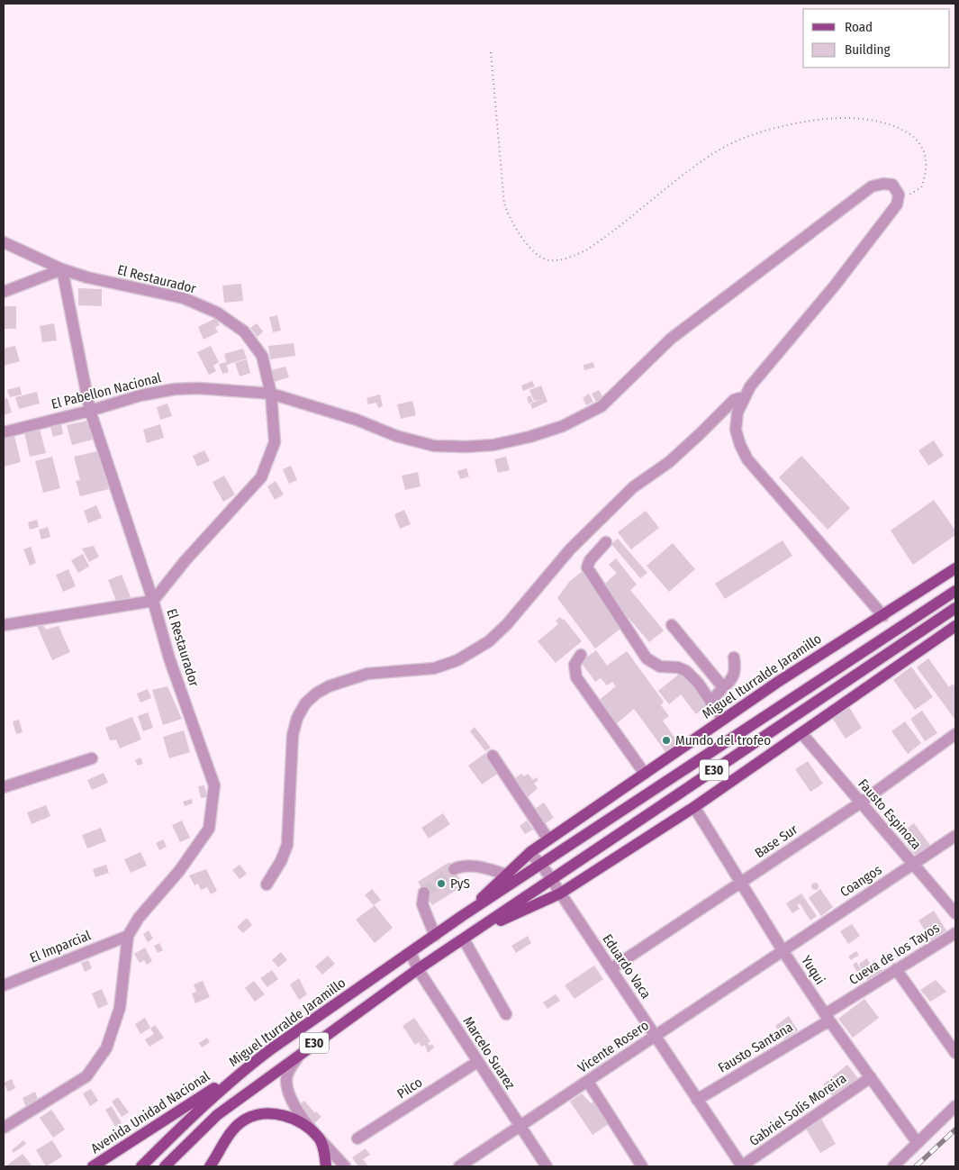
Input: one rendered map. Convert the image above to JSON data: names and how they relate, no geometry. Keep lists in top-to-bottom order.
{
  "streets": {
    "main road": ["Miguel Iturralde Jaramillo", "E30", "Avenida Unidad Nacional"],
    "street": [
      "El Restaurador",
      "El Pabellon Nacional",
      "Fausto Espinoza",
      "Base Sur",
      "Coangos",
      "El Imparcial",
      "Cueva de los Tayos",
      "Eduardo Vaca",
      "Yuqui",
      "Vicente Rosero",
      "Fausto Santana",
      "Marcelo Suarez",
      "Pilco",
      "Gabriel Solís Moreira"
    ]
  },
  "crossings": [
    ["El Restaurador", "El Pabellon Nacional"],
    ["El Restaurador", "El Imparcial"],
    ["Miguel Iturralde Jaramillo", "Eduardo Vaca"],
    ["Miguel Iturralde Jaramillo", "Marcelo Suarez"],
    ["Miguel Iturralde Jaramillo", "Avenida Unidad Nacional"],
    ["E30", "Eduardo Vaca"],
    ["E30", "Marcelo Suarez"],
    ["Fausto Espinoza", "Base Sur"],
    ["Fausto Espinoza", "Coangos"],
    ["Base Sur", "Eduardo Vaca"],
    ["Base Sur", "Yuqui"],
    ["Coangos", "Yuqui"],
    ["Coangos", "Vicente Rosero"],
    ["Cueva de los Tayos", "Yuqui"],
    ["Cueva de los Tayos", "Fausto Santana"],
    ["Eduardo Vaca", "Vicente Rosero"],
    ["Eduardo Vaca", "Fausto Santana"],
    ["Eduardo Vaca", "Gabriel Solís Moreira"],
    ["Yuqui", "Vicente Rosero"],
    ["Yuqui", "Fausto Santana"],
    ["Yuqui", "Gabriel Solís Moreira"],
    ["Vicente Rosero", "Marcelo Suarez"],
    ["Marcelo Suarez", "Pilco"]
  ],
  "places": ["Mundo del trofeo", "PyS"],
  "legend": ["Road", "Building"]
}
